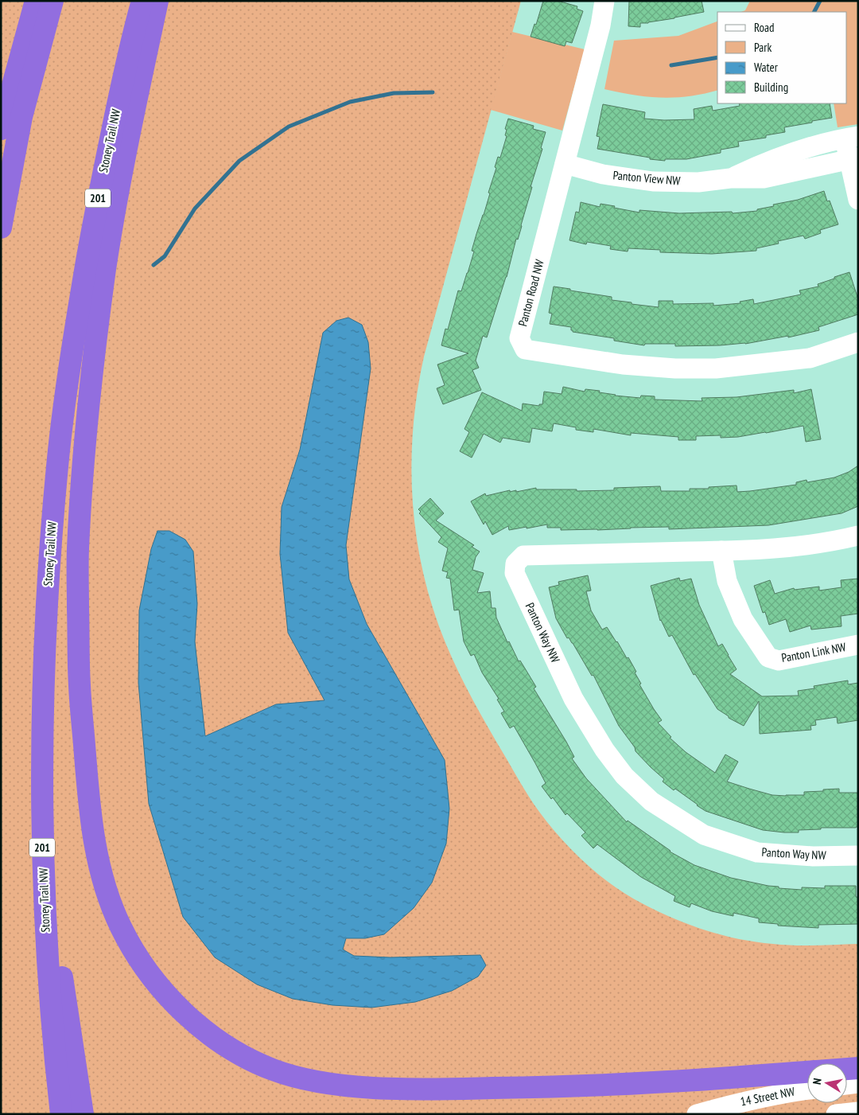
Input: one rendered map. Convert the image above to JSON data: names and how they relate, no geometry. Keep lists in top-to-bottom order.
{
  "streets": {
    "highway": ["Stoney Trail NW", "201"],
    "street": [
      "Panton View NW",
      "Panton Road NW",
      "Panton Way NW",
      "Panton Link NW",
      "14 Street NW"
    ]
  },
  "crossings": [
    ["Panton View NW", "Panton Road NW"],
    ["Panton Way NW", "Panton Link NW"]
  ],
  "legend": [
    "Road",
    "Park",
    "Water",
    "Building"
  ],
  "north": "left"
}
